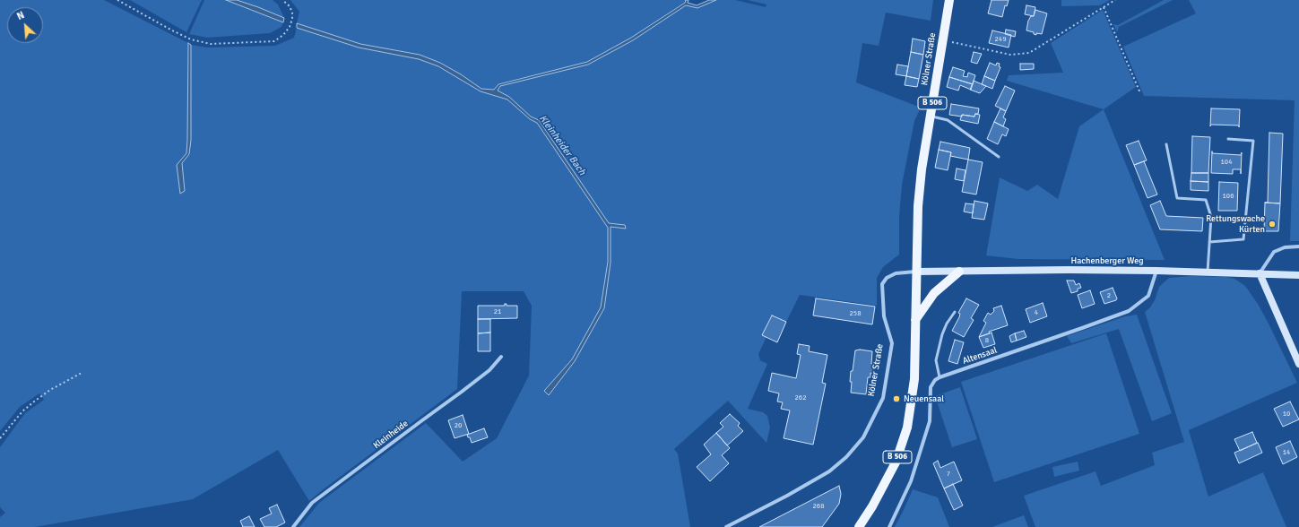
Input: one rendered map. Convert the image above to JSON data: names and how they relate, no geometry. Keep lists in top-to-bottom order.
{
  "streets": {
    "main road": ["Kölner Straße", "B 506"],
    "street": ["Hachenberger Weg", "Altensaal", "Kleinheide"]
  },
  "crossings": [
    ["Kölner Straße", "Hachenberger Weg"],
    ["Hachenberger Weg", "Altensaal"]
  ],
  "water": ["Kleinheider Bach"],
  "places": ["Rettungswache Kürten", "Neuensaal"],
  "house_numbers": [
    "249",
    "104",
    "106",
    "2",
    "21",
    "4",
    "258",
    "8",
    "262",
    "10",
    "20",
    "14",
    "7",
    "268"
  ],
  "north": "top left"
}
